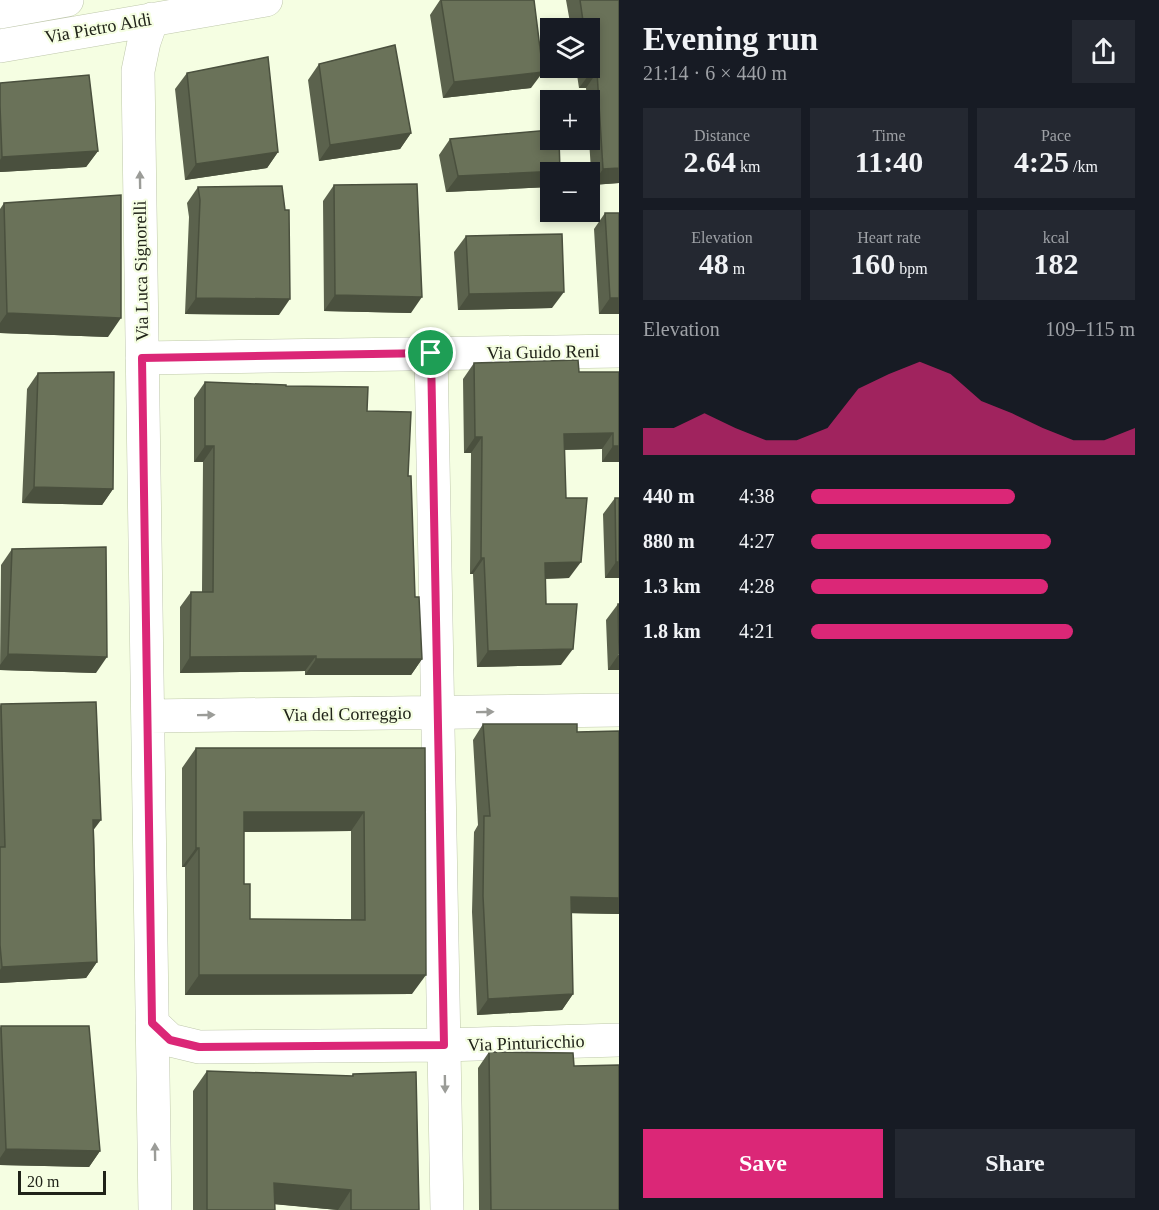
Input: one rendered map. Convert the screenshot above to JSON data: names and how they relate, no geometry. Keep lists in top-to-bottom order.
{
  "streets": {
    "street": [
      "Via Pietro Aldi",
      "Via Luca Signorelli",
      "Via Guido Reni",
      "Via del Correggio",
      "Via Pinturicchio"
    ]
  },
  "crossings": [
    ["Via Pietro Aldi", "Via Luca Signorelli"],
    ["Via Luca Signorelli", "Via Guido Reni"],
    ["Via Luca Signorelli", "Via del Correggio"],
    ["Via Luca Signorelli", "Via Pinturicchio"]
  ],
  "one_way": ["Via del Correggio"],
  "scale_bar": "20 m",
  "page": {
    "heading": ["Evening run", "21:14 · 6 × 440 m"],
    "map_buttons": ["+", "−"],
    "stats": [
      ["Distance", "2.64 km"],
      ["Time", "11:40"],
      ["Pace", "4:25 /km"],
      ["Elevation", "48 m"],
      ["Heart rate", "160 bpm"],
      ["kcal", "182"]
    ],
    "chart": ["Elevation", "109–115 m"],
    "list": [
      {
        "name": "440 m",
        "note": "4:38"
      },
      {
        "name": "880 m",
        "note": "4:27"
      },
      {
        "name": "1.3 km",
        "note": "4:28"
      },
      {
        "name": "1.8 km",
        "note": "4:21"
      }
    ],
    "buttons": ["Save", "Share"],
    "scale": "20 m"
  }
}
